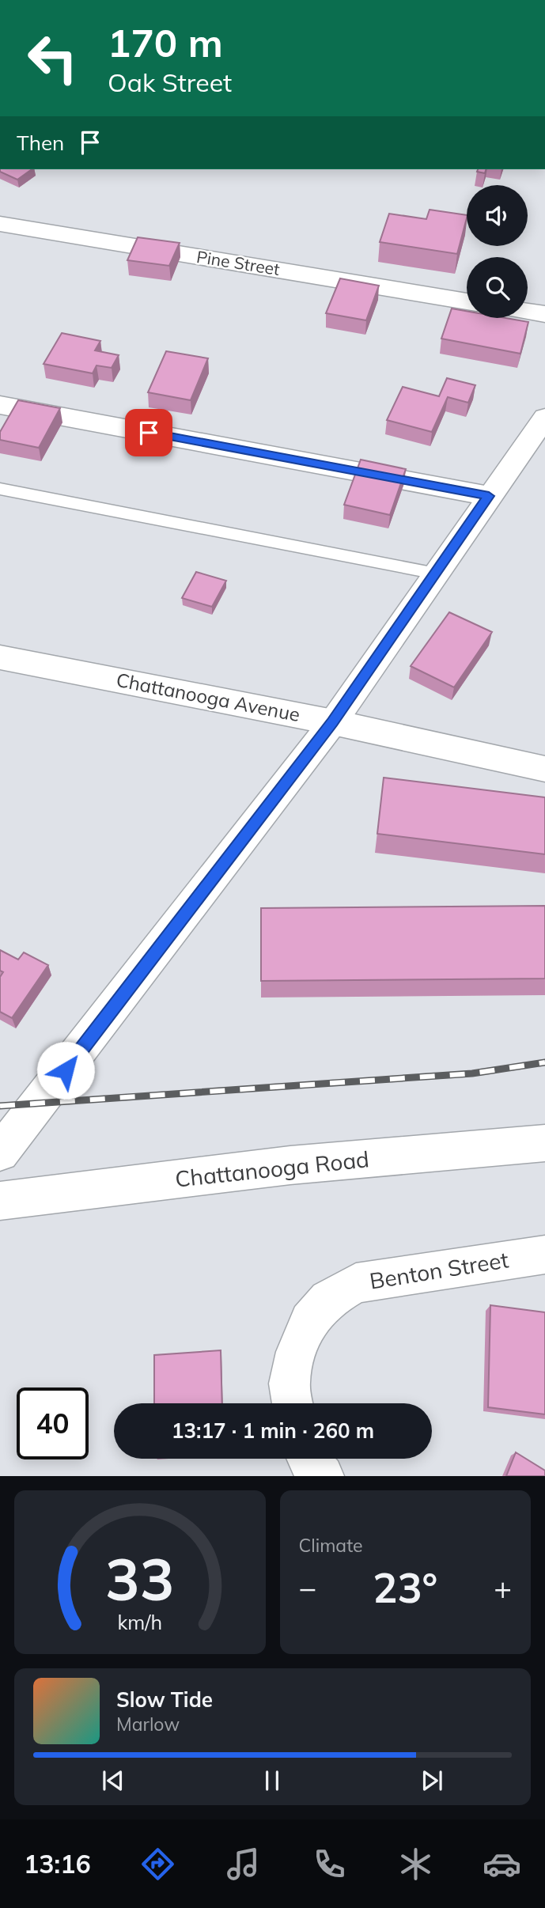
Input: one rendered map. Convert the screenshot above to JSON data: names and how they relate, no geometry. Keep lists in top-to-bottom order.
{
  "streets": {
    "street": [
      "Pine Street",
      "Chattanooga Avenue",
      "Chattanooga Road",
      "Benton Street"
    ]
  },
  "page": {
    "turn": ["170 m", "Oak Street"],
    "then": "Then",
    "limit": "40",
    "trip": "13:17 · 1 min · 260 m",
    "tile": "Climate",
    "heat": ["−", "23°", "+"],
    "song": ["Slow Tide", "Marlow"],
    "tabs": "13:16",
    "gauge": ["33", "km/h"]
  }
}
